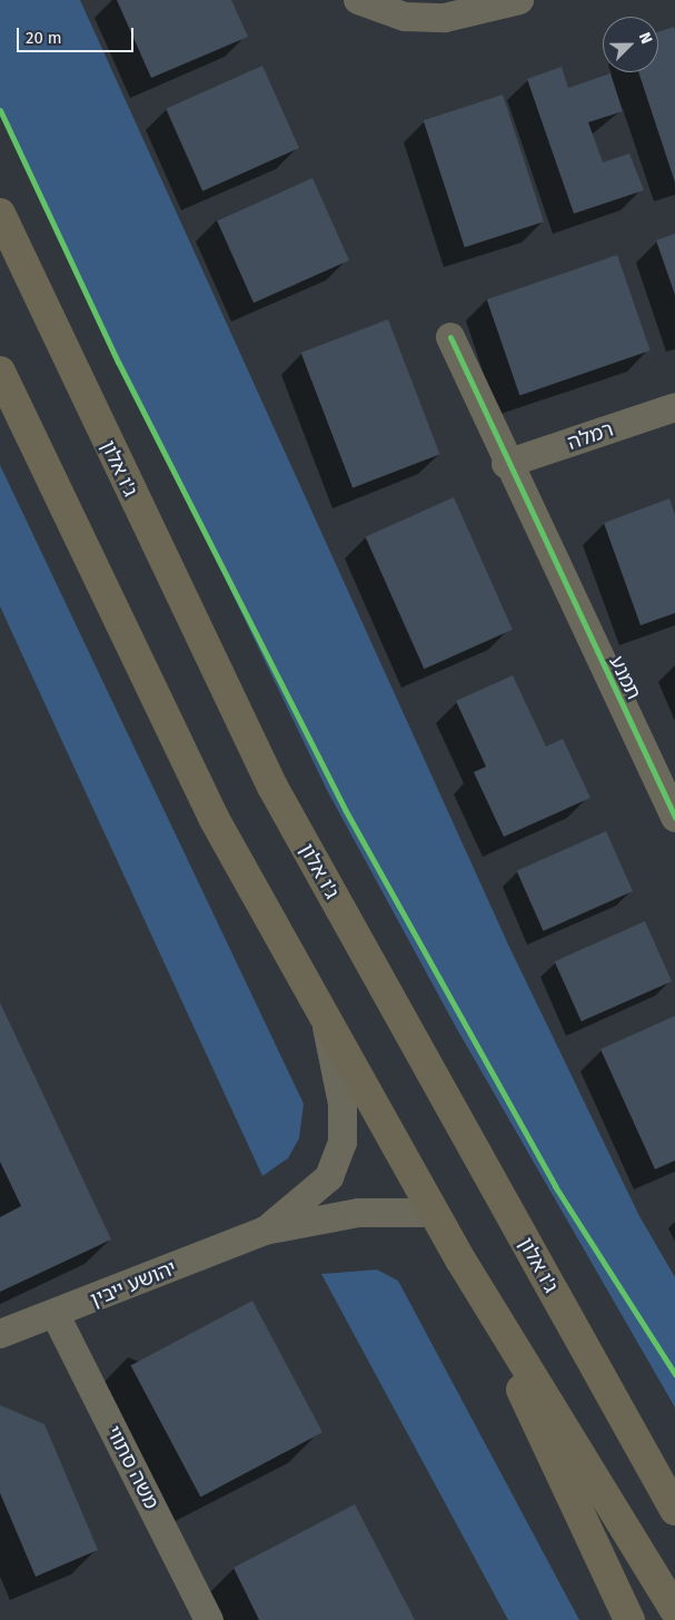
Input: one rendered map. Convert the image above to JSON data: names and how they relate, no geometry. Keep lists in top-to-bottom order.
{
  "streets": {
    "main road": ["ג'ו אלון"],
    "street": [
      "רמלה",
      "תמנע",
      "יהושע ייבין",
      "משה סתווי"
    ]
  },
  "crossings": [
    ["רמלה", "תמנע"],
    ["יהושע ייבין", "משה סתווי"]
  ],
  "scale_bar": "20 m",
  "north": "top right"
}
